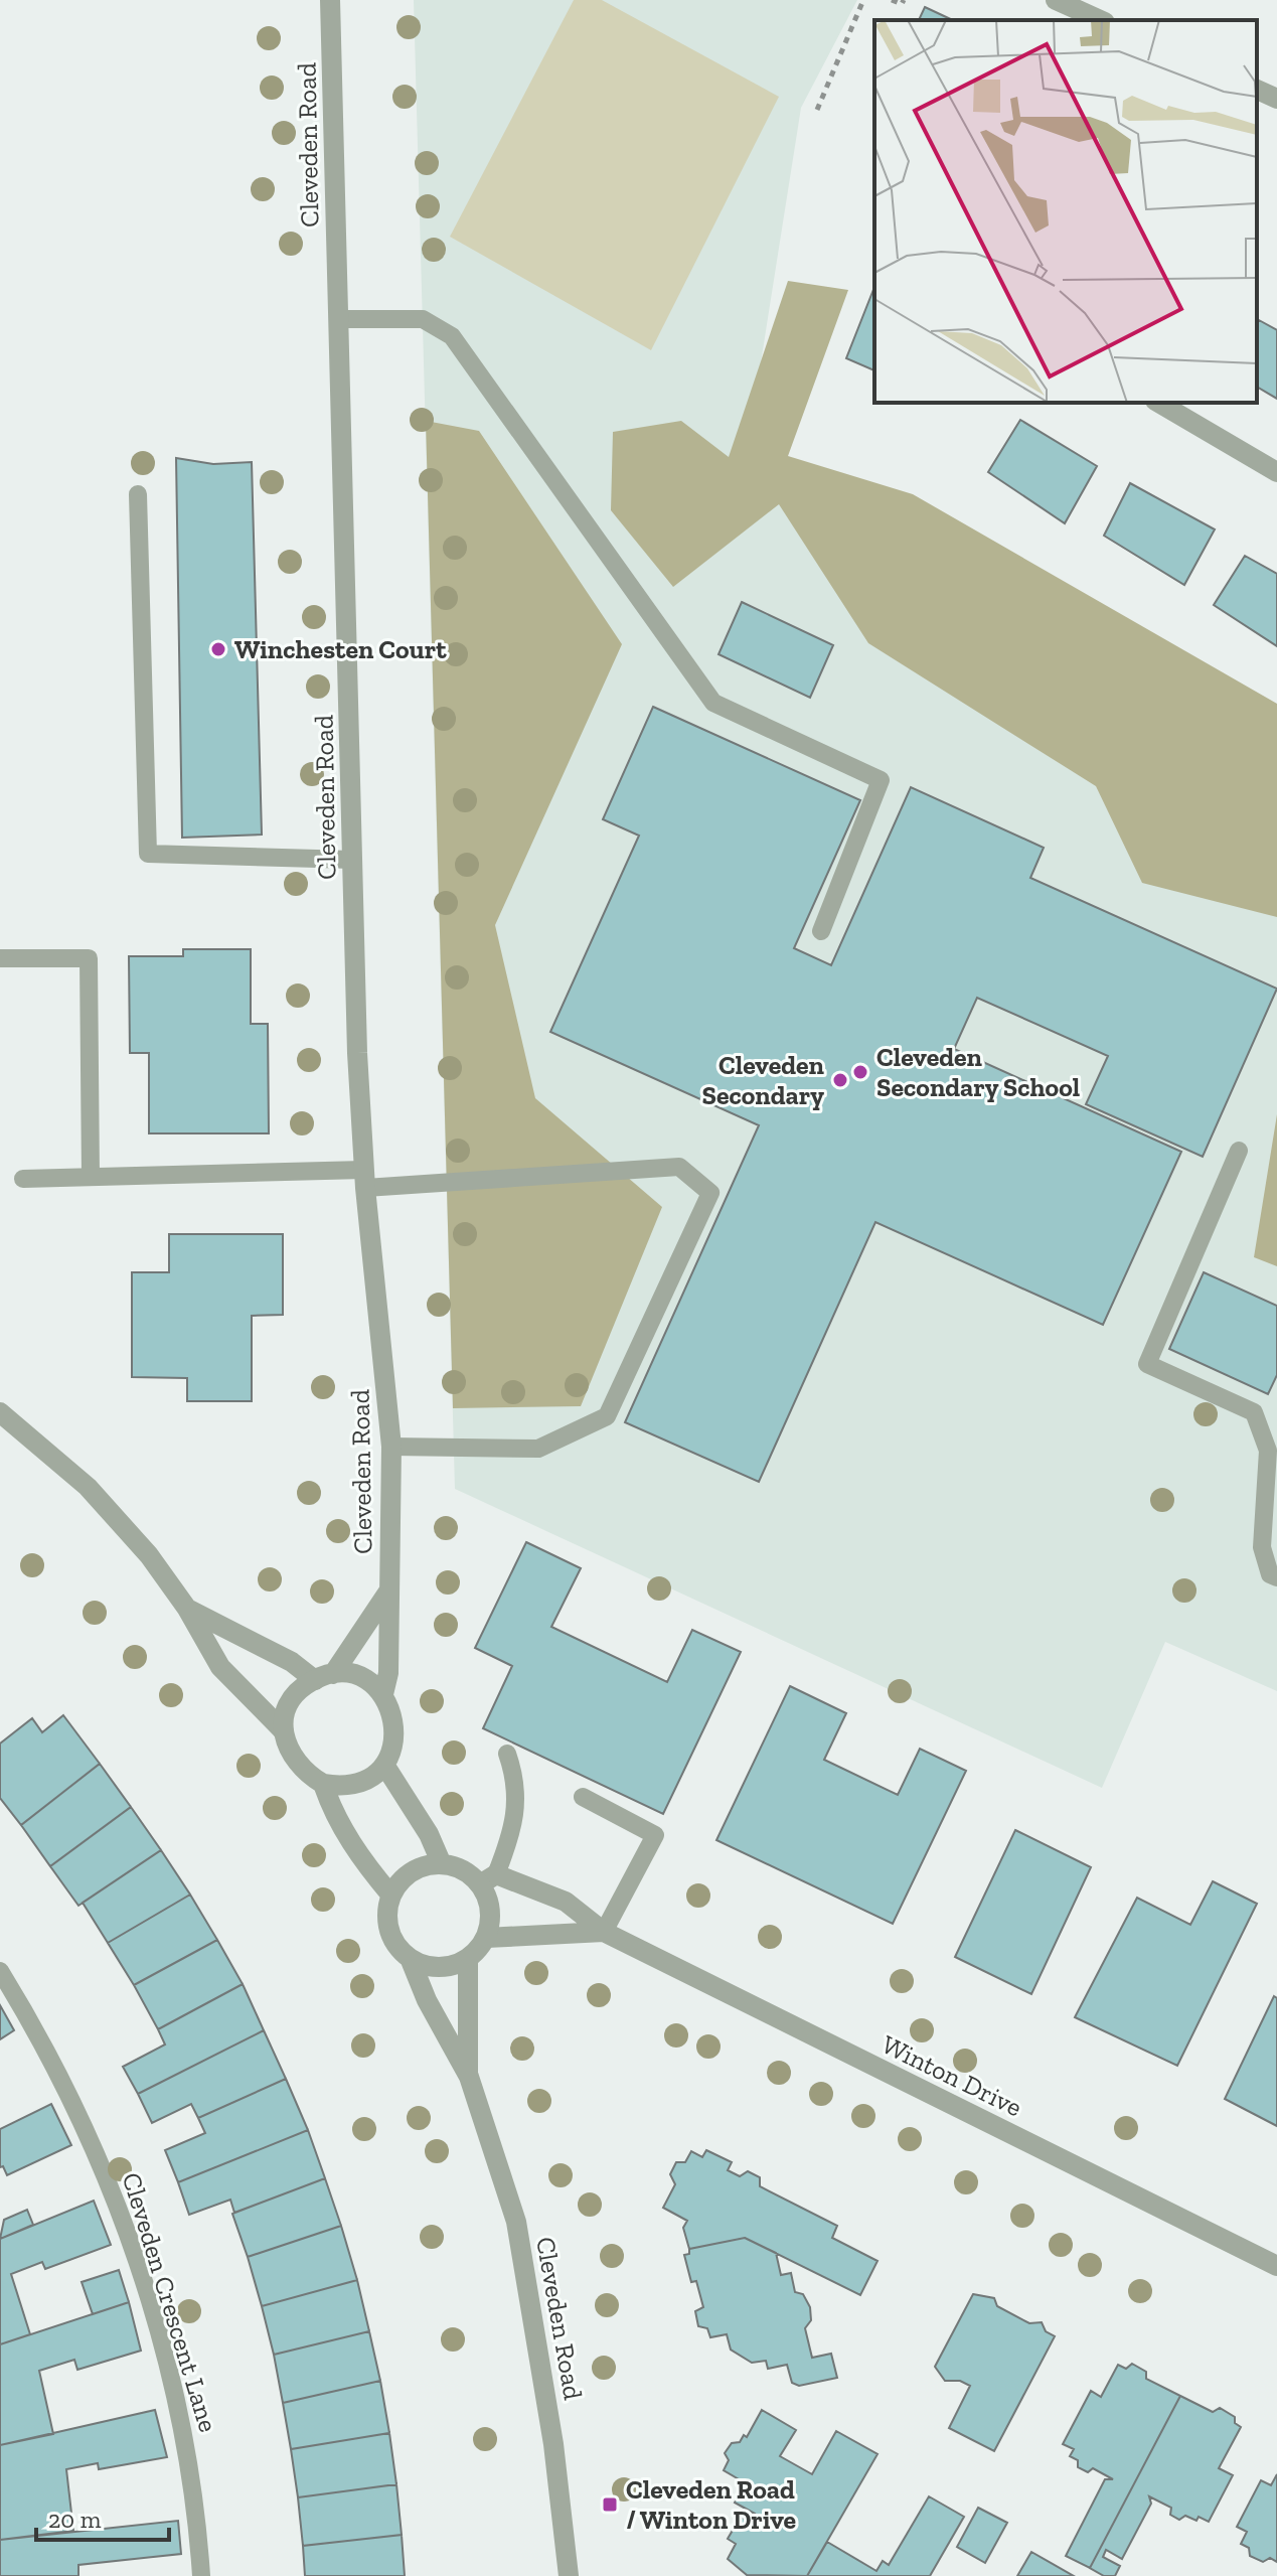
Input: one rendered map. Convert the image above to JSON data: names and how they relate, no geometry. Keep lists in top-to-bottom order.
{
  "streets": {
    "street": ["Cleveden Road", "Winton Drive"],
    "lane": ["Cleveden Crescent Lane"]
  },
  "crossings": [
    ["Cleveden Road", "Winton Drive"]
  ],
  "places": {
    "other": ["Winchesten Court", "Cleveden Secondary School", "Cleveden Secondary"],
    "transit": ["Cleveden Road / Winton Drive"]
  },
  "scale_bar": "20 m"
}
